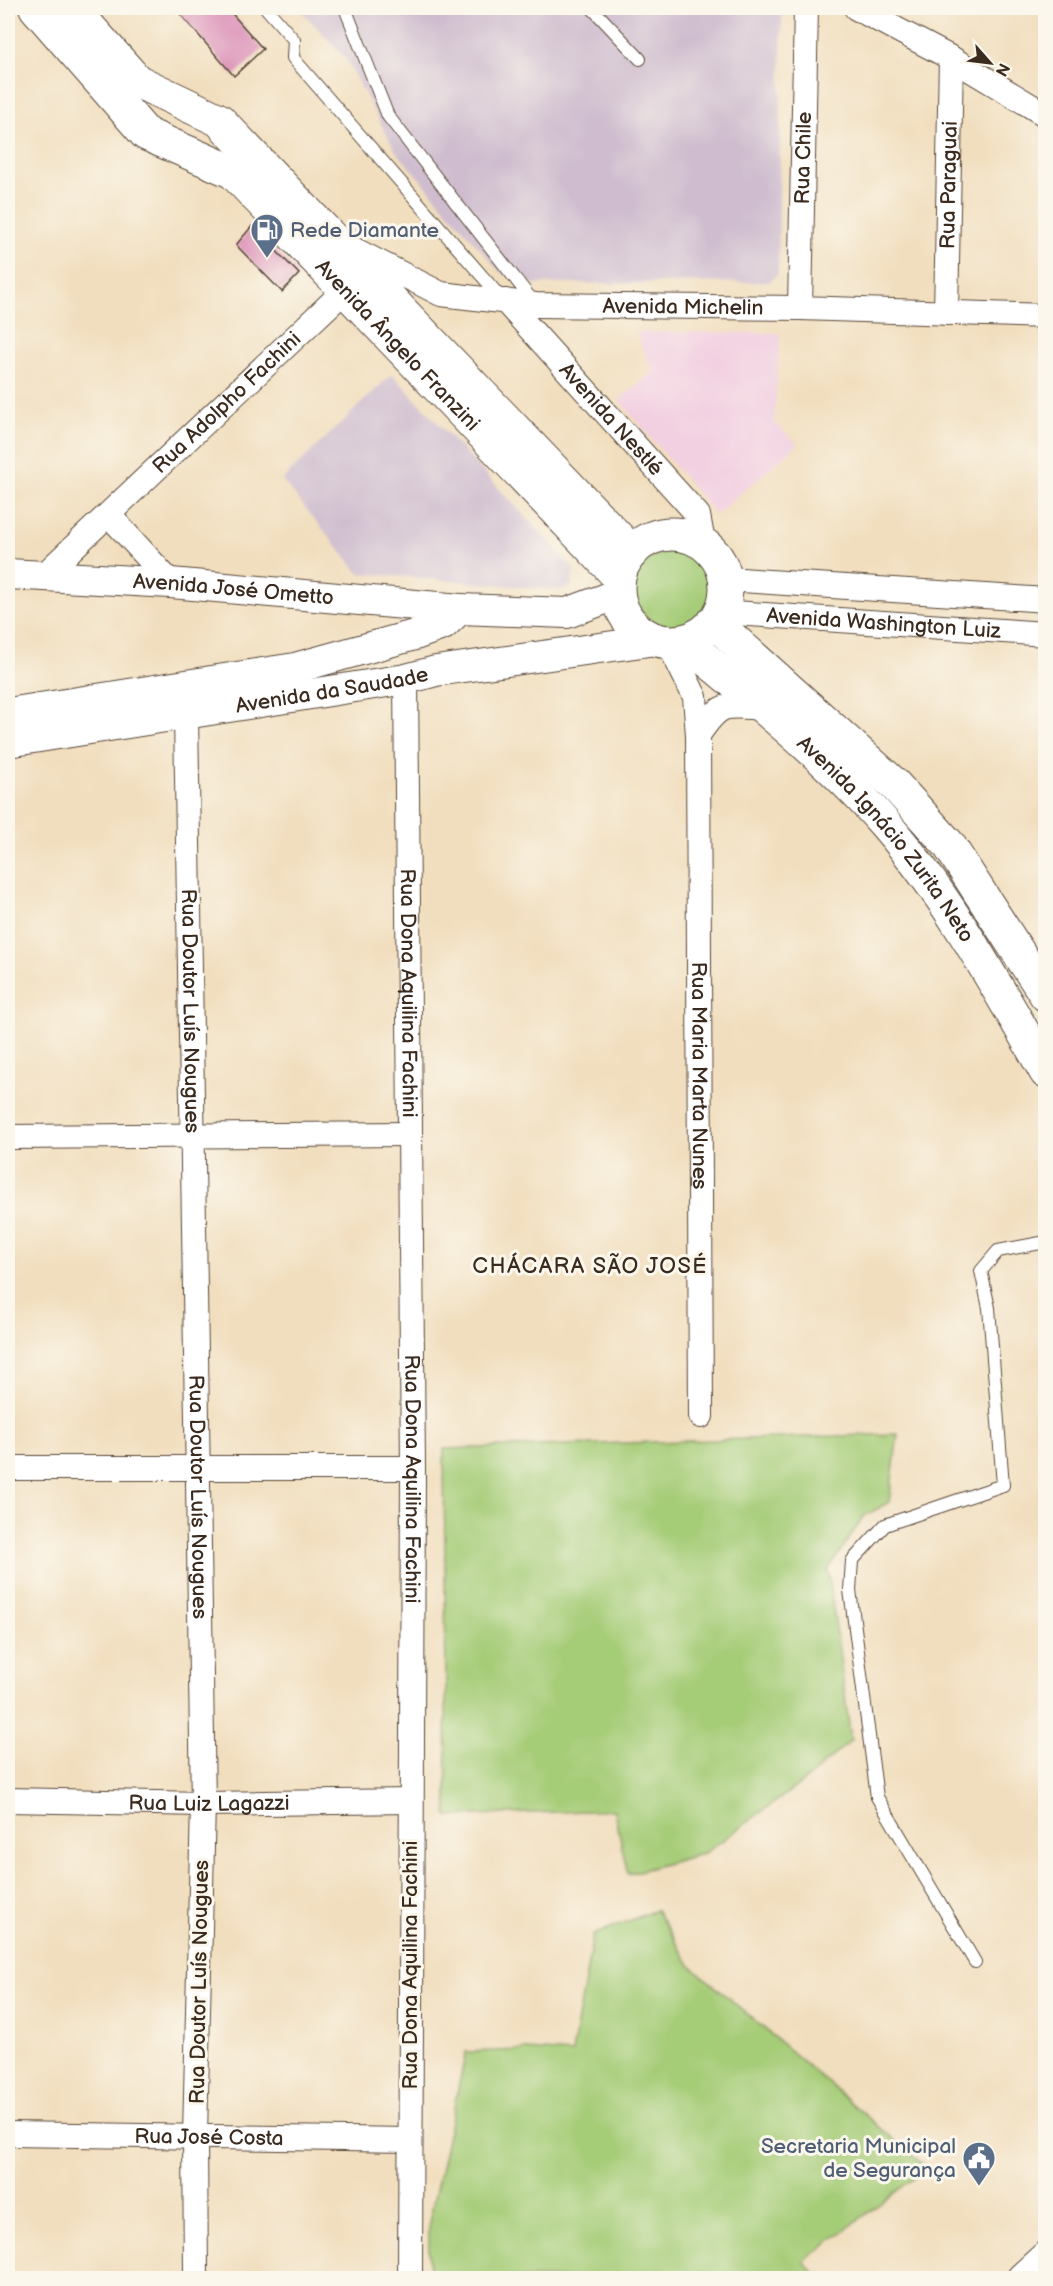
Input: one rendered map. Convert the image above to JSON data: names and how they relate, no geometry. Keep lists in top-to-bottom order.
{
  "streets": {
    "main road": ["Avenida Ângelo Franzini", "Avenida Ignácio Zurita Neto"],
    "street": [
      "Rua Chile",
      "Rua Paraguai",
      "Avenida Michelin",
      "Rua Adolpho Fachini",
      "Avenida Nestlé",
      "Avenida José Ometto",
      "Avenida Washington Luiz",
      "Avenida da Saudade",
      "Rua Dona Aquilina Fachini",
      "Rua Doutor Luís Nougues",
      "Rua Maria Marta Nunes",
      "Rua Luiz Lagazzi",
      "Rua José Costa"
    ]
  },
  "crossings": [
    ["Rua Chile", "Avenida Michelin"],
    ["Rua Paraguai", "Avenida Michelin"],
    ["Avenida Michelin", "Avenida Ângelo Franzini"],
    ["Avenida Michelin", "Avenida Nestlé"],
    ["Avenida Ângelo Franzini", "Rua Adolpho Fachini"],
    ["Avenida Ângelo Franzini", "Avenida Nestlé"],
    ["Avenida Ângelo Franzini", "Avenida Washington Luiz"],
    ["Avenida Ângelo Franzini", "Avenida da Saudade"],
    ["Avenida Ângelo Franzini", "Avenida Ignácio Zurita Neto"],
    ["Avenida Ângelo Franzini", "Rua Maria Marta Nunes"],
    ["Rua Adolpho Fachini", "Avenida José Ometto"],
    ["Avenida Nestlé", "Avenida Washington Luiz"],
    ["Avenida Nestlé", "Avenida da Saudade"],
    ["Avenida Nestlé", "Avenida Ignácio Zurita Neto"],
    ["Avenida Nestlé", "Rua Maria Marta Nunes"],
    ["Avenida José Ometto", "Avenida da Saudade"],
    ["Avenida Washington Luiz", "Avenida da Saudade"],
    ["Avenida Washington Luiz", "Avenida Ignácio Zurita Neto"],
    ["Avenida Washington Luiz", "Rua Maria Marta Nunes"],
    ["Avenida da Saudade", "Avenida Ignácio Zurita Neto"],
    ["Avenida da Saudade", "Rua Dona Aquilina Fachini"],
    ["Avenida da Saudade", "Rua Doutor Luís Nougues"],
    ["Avenida da Saudade", "Rua Maria Marta Nunes"],
    ["Avenida Ignácio Zurita Neto", "Rua Maria Marta Nunes"],
    ["Rua Dona Aquilina Fachini", "Rua Luiz Lagazzi"],
    ["Rua Dona Aquilina Fachini", "Rua José Costa"],
    ["Rua Doutor Luís Nougues", "Rua Luiz Lagazzi"],
    ["Rua Doutor Luís Nougues", "Rua José Costa"]
  ],
  "districts": ["CHÁCARA SÃO JOSÉ"],
  "places": {
    "fuel station": ["Rede Diamante"],
    "public building": ["Secretaria Municipal de Segurança"]
  },
  "north": "bottom right"
}
